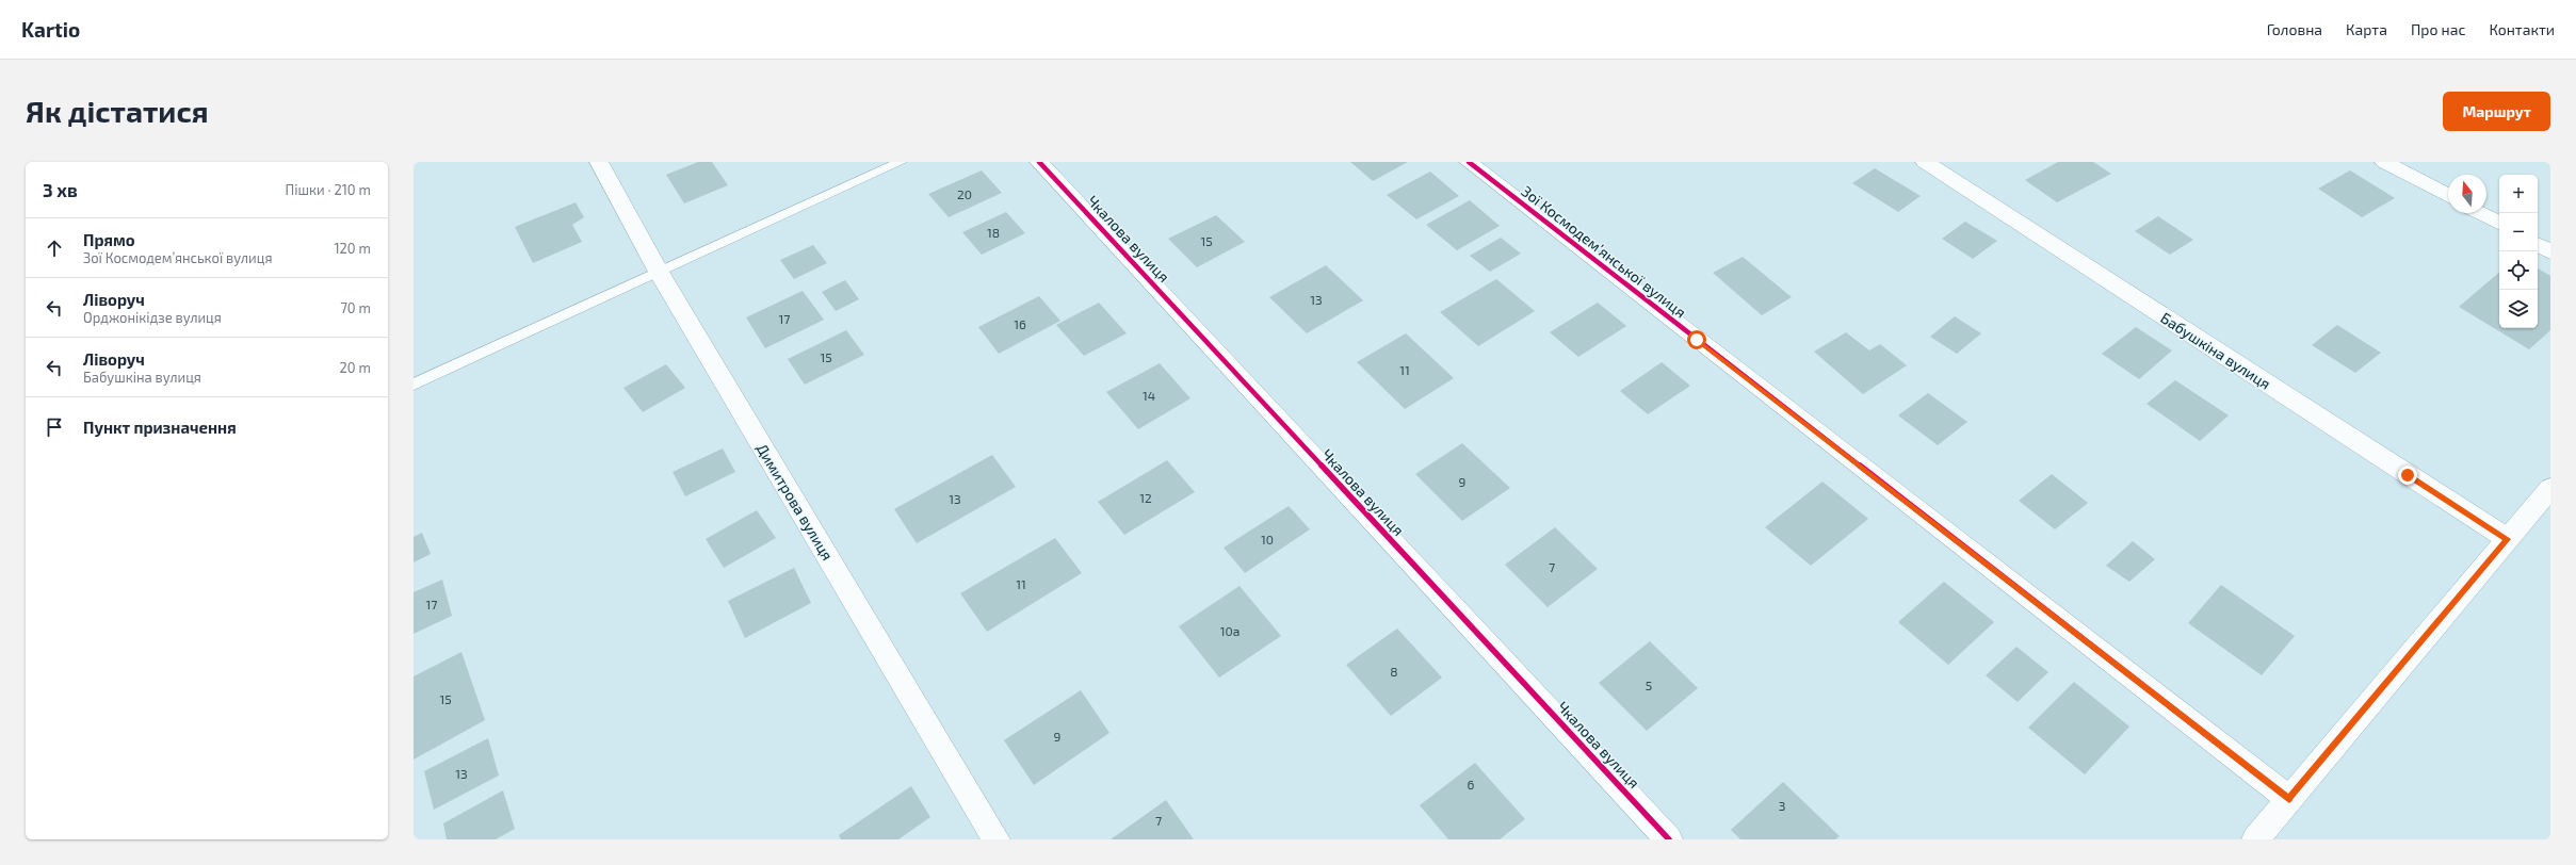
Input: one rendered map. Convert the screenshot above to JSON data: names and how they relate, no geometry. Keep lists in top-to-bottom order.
{
  "streets": {
    "street": [
      "Чкалова вулиця",
      "Зої Космодем’янської вулиця",
      "Бабушкіна вулиця",
      "Димитрова вулиця"
    ]
  },
  "house_numbers": [
    "20",
    "18",
    "15",
    "13",
    "17",
    "16",
    "15",
    "11",
    "14",
    "9",
    "12",
    "13",
    "10",
    "7",
    "11",
    "17",
    "10а",
    "8",
    "5",
    "15",
    "9",
    "13",
    "6",
    "3",
    "7"
  ],
  "north": "top",
  "page": {
    "header": "Kartio",
    "nav": [
      "Головна",
      "Карта",
      "Про нас",
      "Контакти"
    ],
    "buttons": "Маршрут",
    "title": "Як дістатися",
    "heading": ["3 хв", "Пішки · 210 m"],
    "map_buttons": ["+", "−"],
    "list": [
      ["Прямо", "Зої Космодем’янської вулиця", "120 m"],
      ["Ліворуч", "Орджонікідзе вулиця", "70 m"],
      ["Ліворуч", "Бабушкіна вулиця", "20 m"],
      "Пункт призначення"
    ]
  }
}
